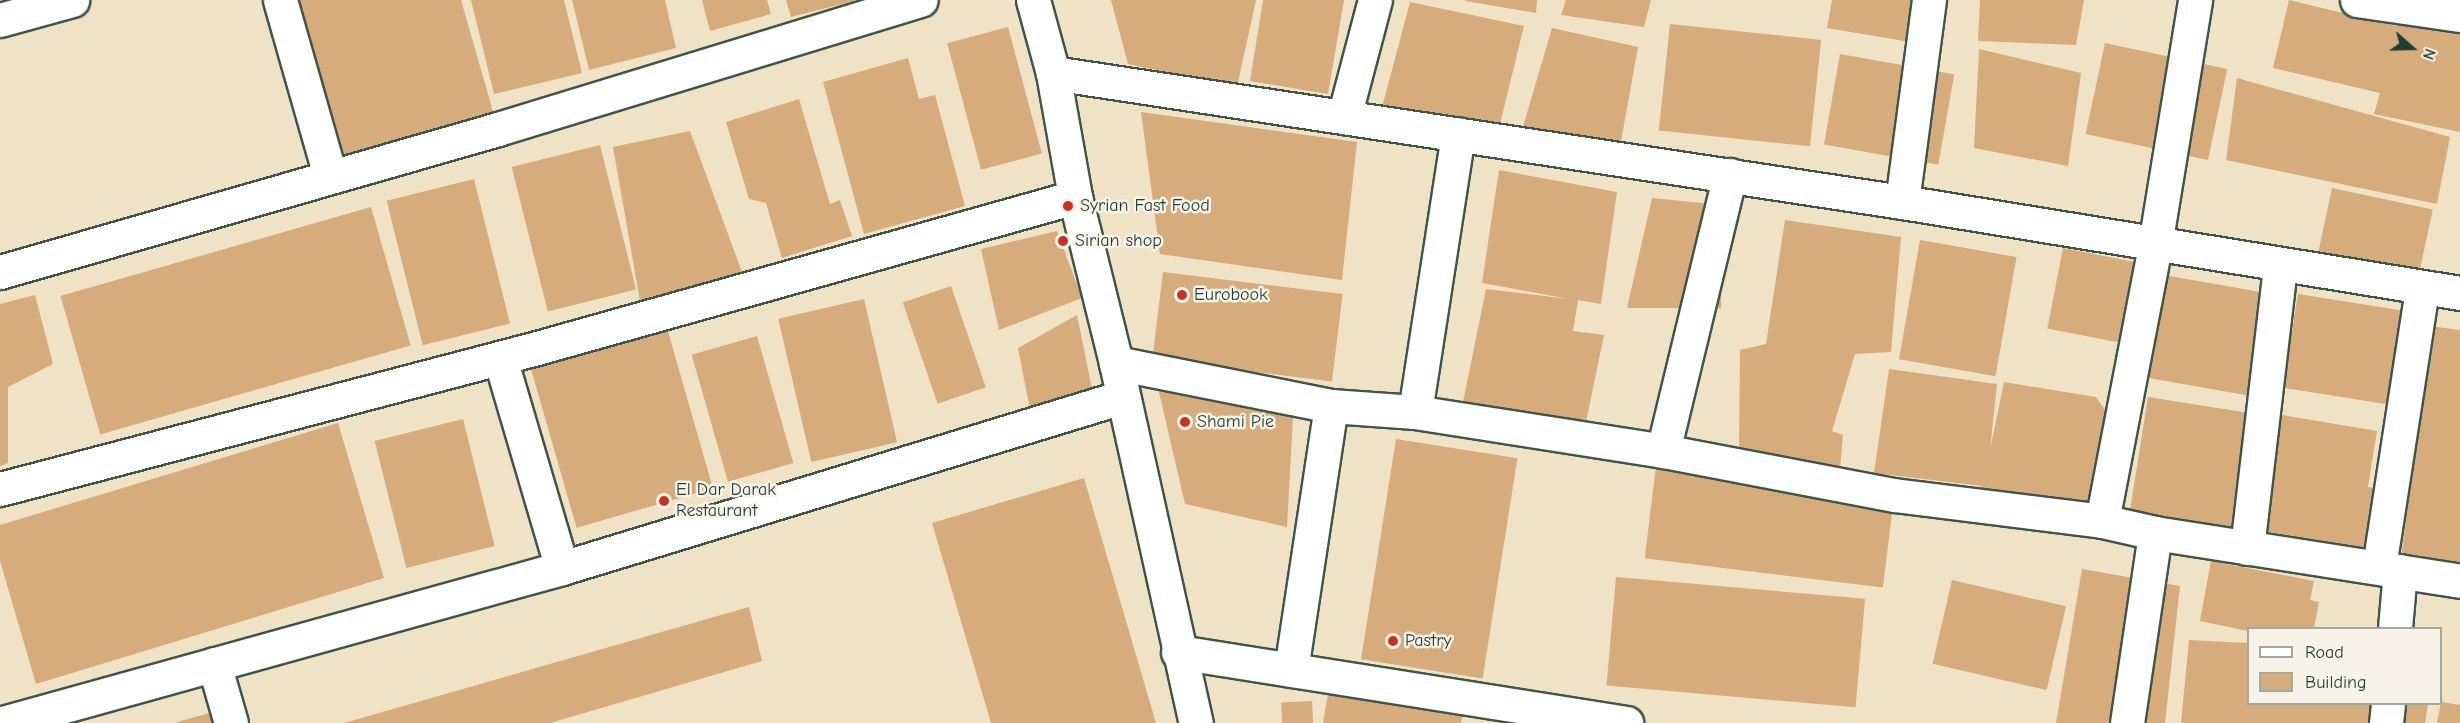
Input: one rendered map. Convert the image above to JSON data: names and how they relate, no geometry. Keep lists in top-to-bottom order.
{
  "places": [
    "Syrian Fast Food",
    "Sirian shop",
    "Eurobook",
    "Shami Pie",
    "El Dar Darak Restaurant",
    "Pastry"
  ],
  "legend": ["Road", "Building"],
  "north": "right"
}
